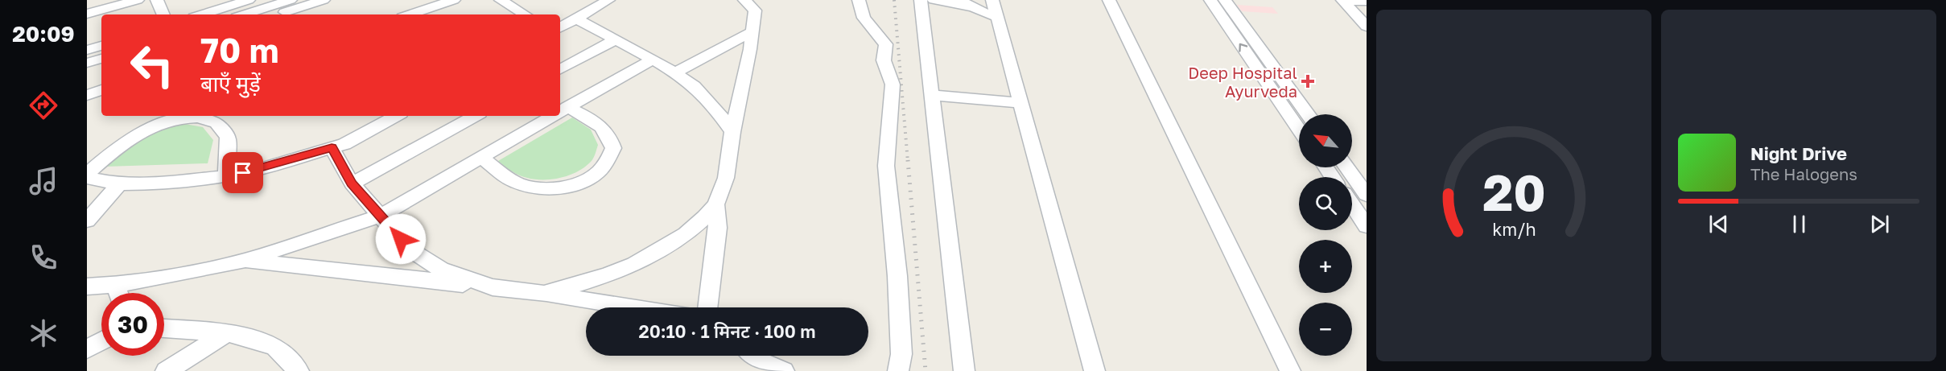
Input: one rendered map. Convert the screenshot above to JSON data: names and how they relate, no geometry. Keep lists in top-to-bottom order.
{
  "places": {
    "health": ["Deep Hospital Ayurveda"]
  },
  "north": "top left",
  "page": {
    "tabs": "20:09",
    "turn": ["70 m", "बाएँ मुड़ें"],
    "map_buttons": ["+", "−"],
    "song": ["Night Drive", "The Halogens"],
    "limit": "30",
    "trip": "20:10 · 1 मिनट · 100 m",
    "gauge": ["20", "km/h"]
  }
}
